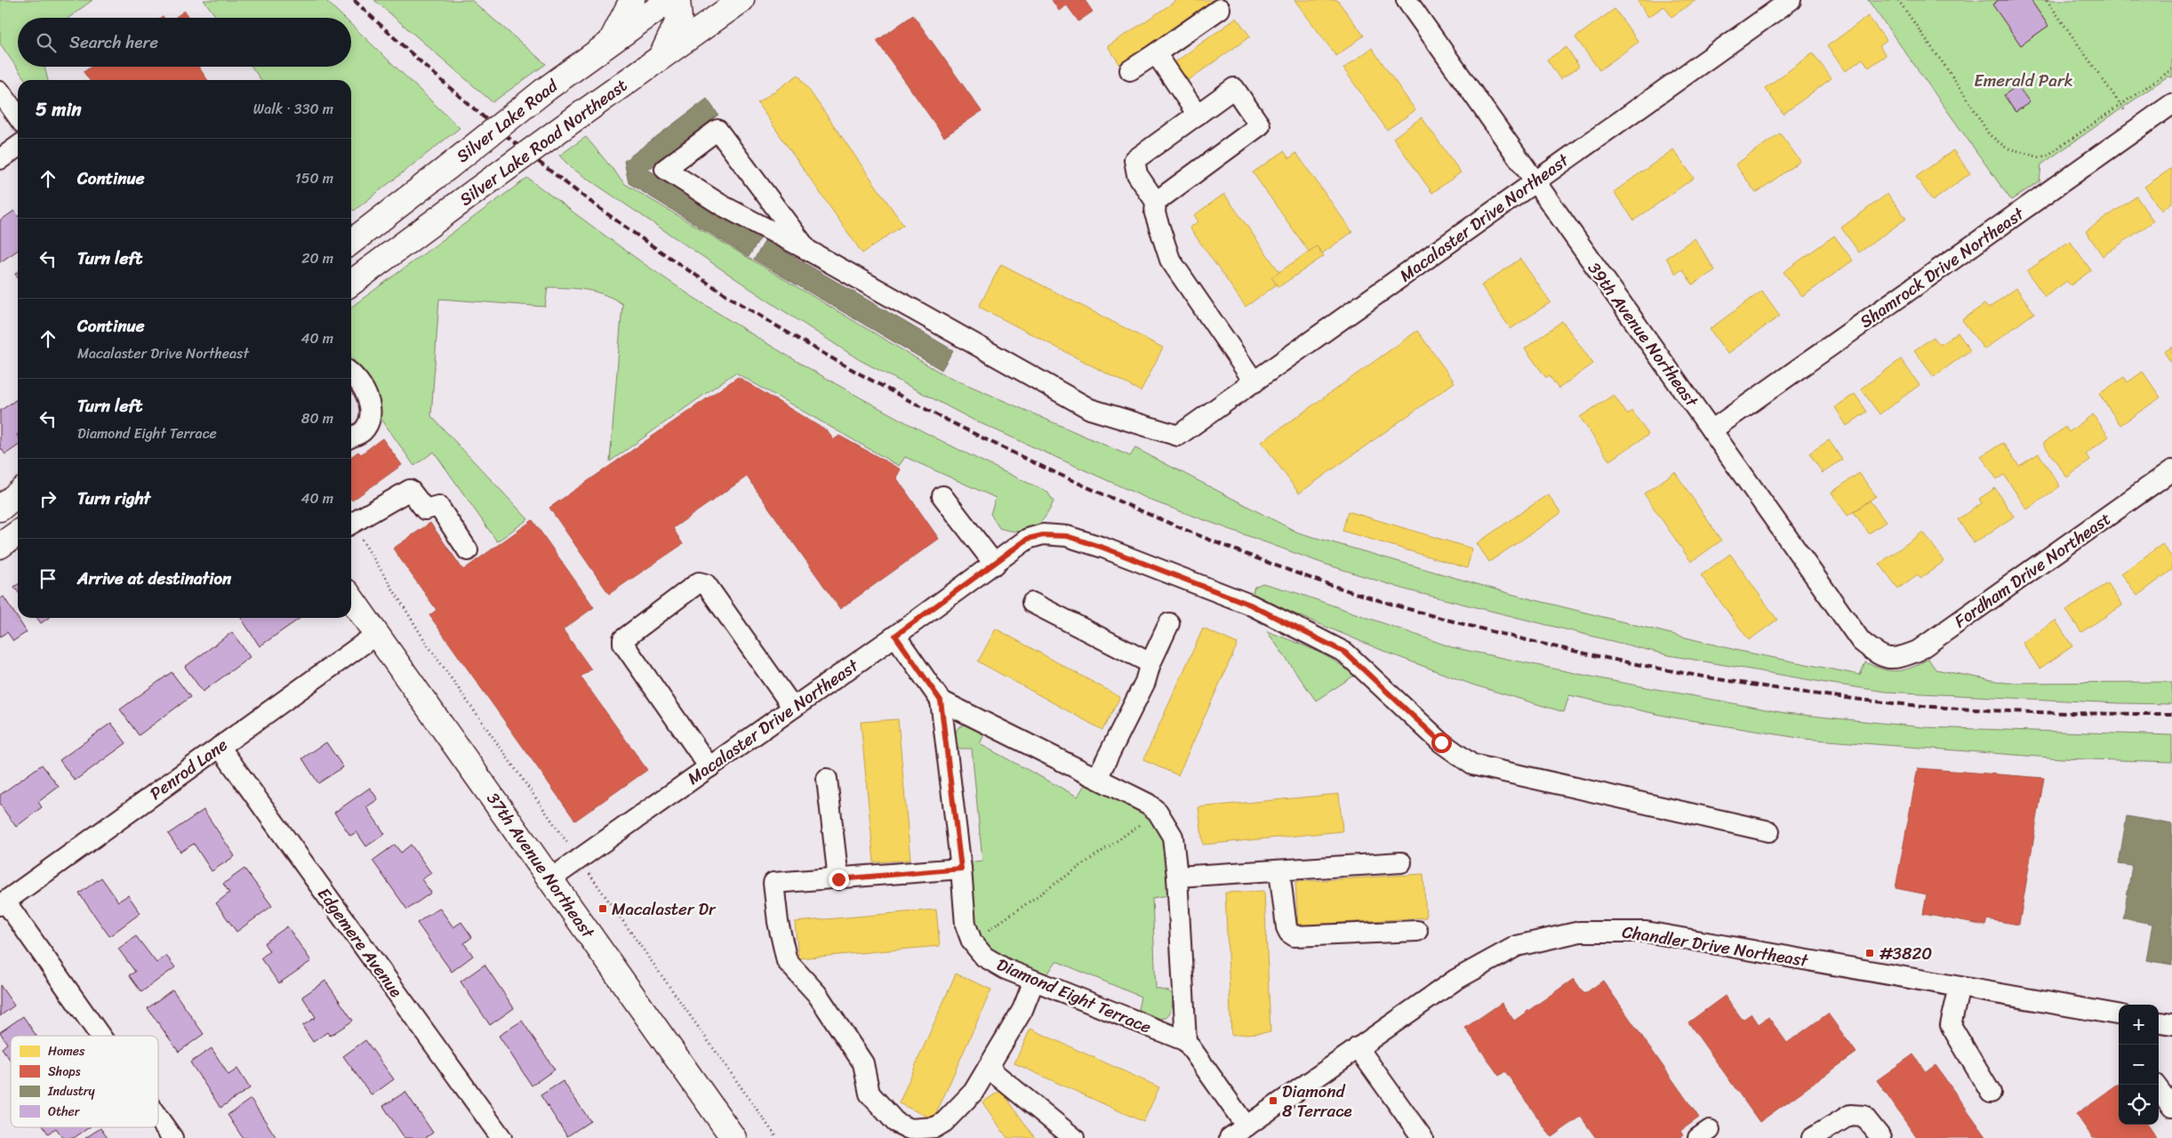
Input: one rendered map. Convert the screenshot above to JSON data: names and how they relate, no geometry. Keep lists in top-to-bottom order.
{
  "streets": {
    "main road": ["Silver Lake Road", "Silver Lake Road Northeast", "37th Avenue Northeast"],
    "street": [
      "Macalaster Drive Northeast",
      "Shamrock Drive Northeast",
      "39th Avenue Northeast",
      "Fordham Drive Northeast",
      "Penrod Lane",
      "Edgemere Avenue",
      "Chandler Drive Northeast",
      "Diamond Eight Terrace"
    ]
  },
  "crossings": [
    ["Macalaster Drive Northeast", "39th Avenue Northeast"],
    ["Macalaster Drive Northeast", "37th Avenue Northeast"],
    ["Macalaster Drive Northeast", "Diamond Eight Terrace"],
    ["Shamrock Drive Northeast", "39th Avenue Northeast"],
    ["39th Avenue Northeast", "Fordham Drive Northeast"],
    ["Penrod Lane", "37th Avenue Northeast"],
    ["Penrod Lane", "Edgemere Avenue"]
  ],
  "parks": ["Emerald Park"],
  "places": {
    "transit": ["Macalaster Dr", "#3820", "Diamond 8 Terrace"]
  },
  "legend": [
    "Homes",
    "Shops",
    "Industry",
    "Other"
  ],
  "page": {
    "search": "Search here",
    "heading": ["5 min", "Walk · 330 m"],
    "list": [
      ["Continue", "150 m"],
      ["Turn left", "20 m"],
      ["Continue", "Macalaster Drive Northeast", "40 m"],
      ["Turn left", "Diamond Eight Terrace", "80 m"],
      ["Turn right", "40 m"],
      "Arrive at destination"
    ],
    "map_buttons": ["+", "−"]
  }
}
